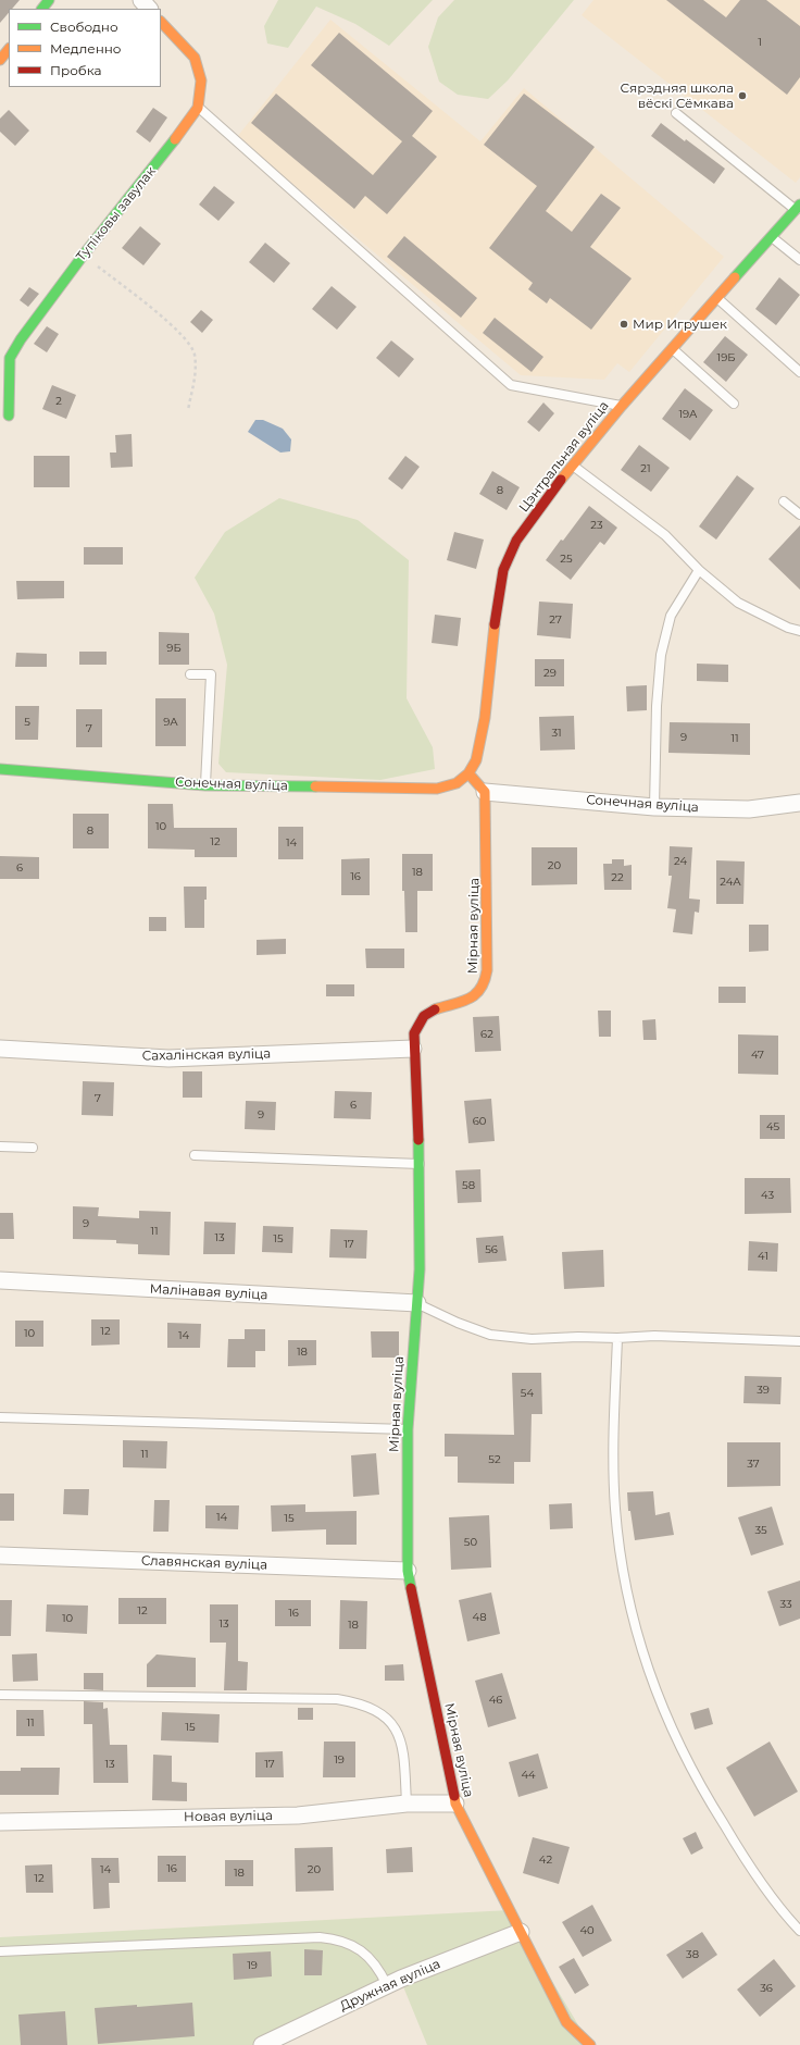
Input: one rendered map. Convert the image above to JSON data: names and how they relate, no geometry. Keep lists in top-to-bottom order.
{
  "streets": {
    "street": [
      "Тупіковы завулак",
      "Цэнтральная вуліца",
      "Сонечная вуліца",
      "Мірная вуліца",
      "Сахалінская вуліца",
      "Малінавая вуліца",
      "Славянская вуліца",
      "Новая вуліца",
      "Дружная вуліца"
    ]
  },
  "crossings": [
    ["Цэнтральная вуліца", "Сонечная вуліца"],
    ["Сонечная вуліца", "Мірная вуліца"],
    ["Мірная вуліца", "Сахалінская вуліца"],
    ["Мірная вуліца", "Малінавая вуліца"],
    ["Мірная вуліца", "Славянская вуліца"],
    ["Мірная вуліца", "Новая вуліца"],
    ["Мірная вуліца", "Дружная вуліца"]
  ],
  "places": ["Сярэдняя школа вёскі Сёмкава", "Мир Игрушек"],
  "house_numbers": [
    "1",
    "19Б",
    "2",
    "19А",
    "21",
    "8",
    "23",
    "25",
    "27",
    "9Б",
    "29",
    "5",
    "9А",
    "7",
    "31",
    "9",
    "11",
    "10",
    "8",
    "12",
    "14",
    "24",
    "20",
    "6",
    "18",
    "16",
    "22",
    "24А",
    "62",
    "47",
    "7",
    "6",
    "9",
    "60",
    "45",
    "58",
    "43",
    "9",
    "11",
    "13",
    "15",
    "17",
    "56",
    "41",
    "12",
    "10",
    "14",
    "18",
    "39",
    "54",
    "11",
    "52",
    "37",
    "14",
    "15",
    "35",
    "50",
    "33",
    "12",
    "16",
    "48",
    "10",
    "13",
    "18",
    "46",
    "11",
    "15",
    "19",
    "13",
    "17",
    "44",
    "42",
    "16",
    "14",
    "20",
    "18",
    "12",
    "40",
    "38",
    "19",
    "36"
  ],
  "legend": ["Свободно", "Медленно", "Пробка"]
}
